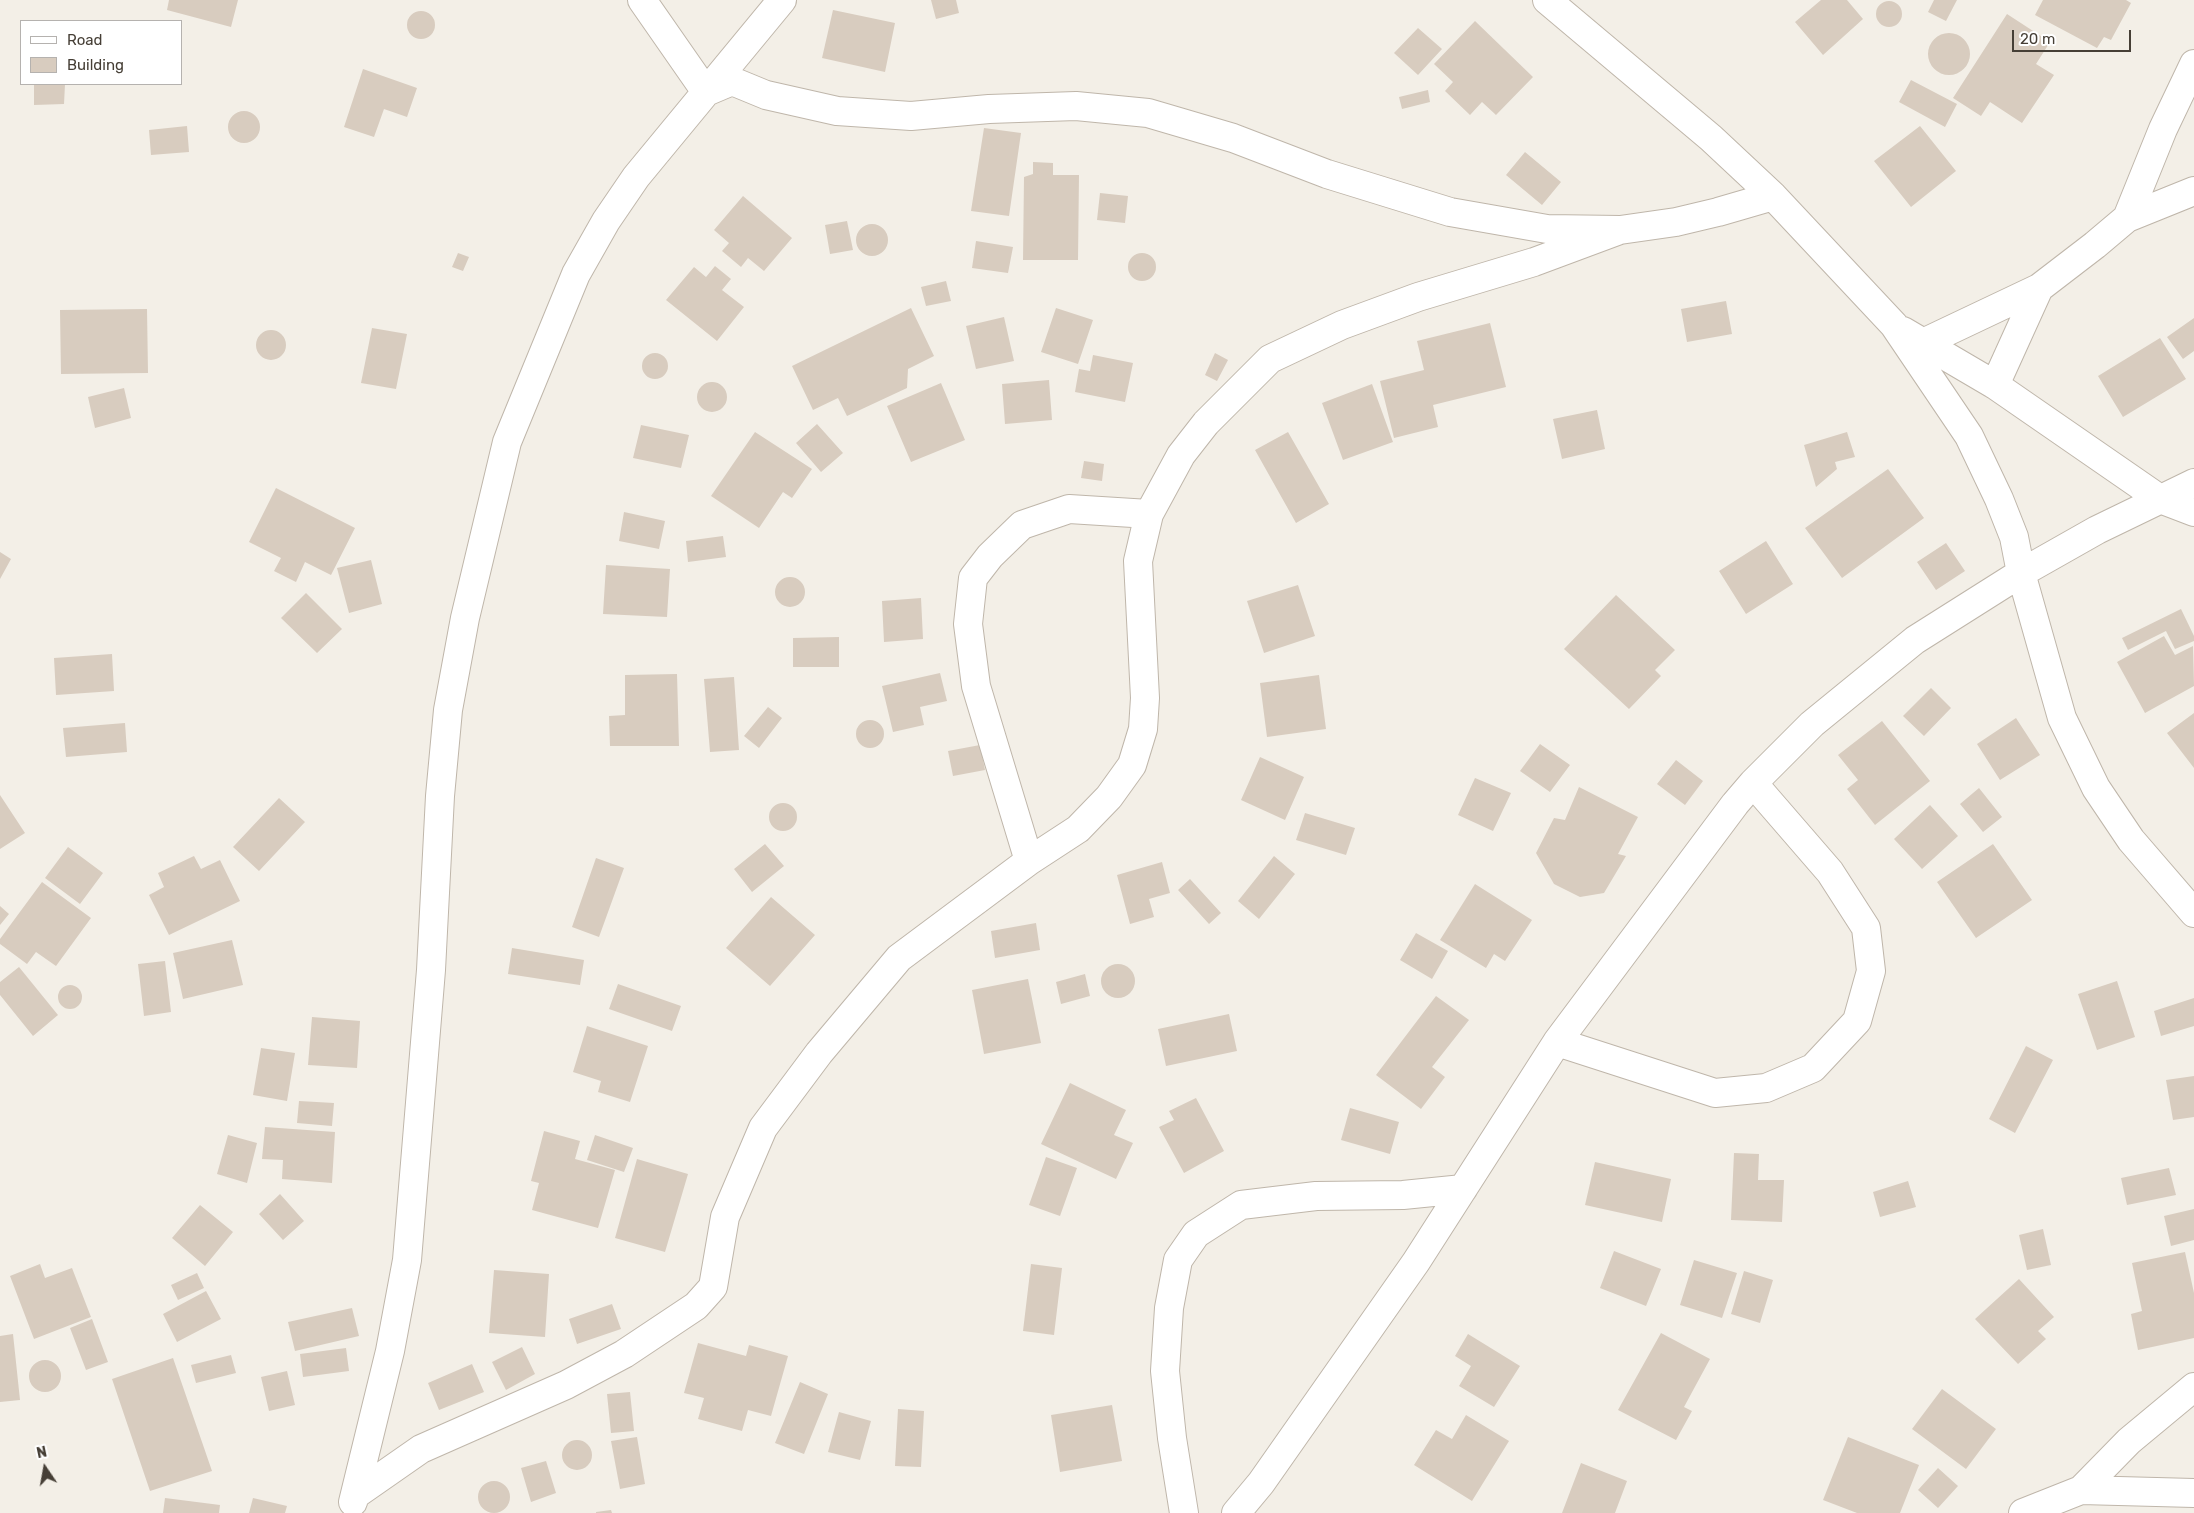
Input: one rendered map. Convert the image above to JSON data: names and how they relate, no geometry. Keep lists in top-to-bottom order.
{
  "legend": ["Road", "Building"],
  "scale_bar": "20 m",
  "north": "top"
}
